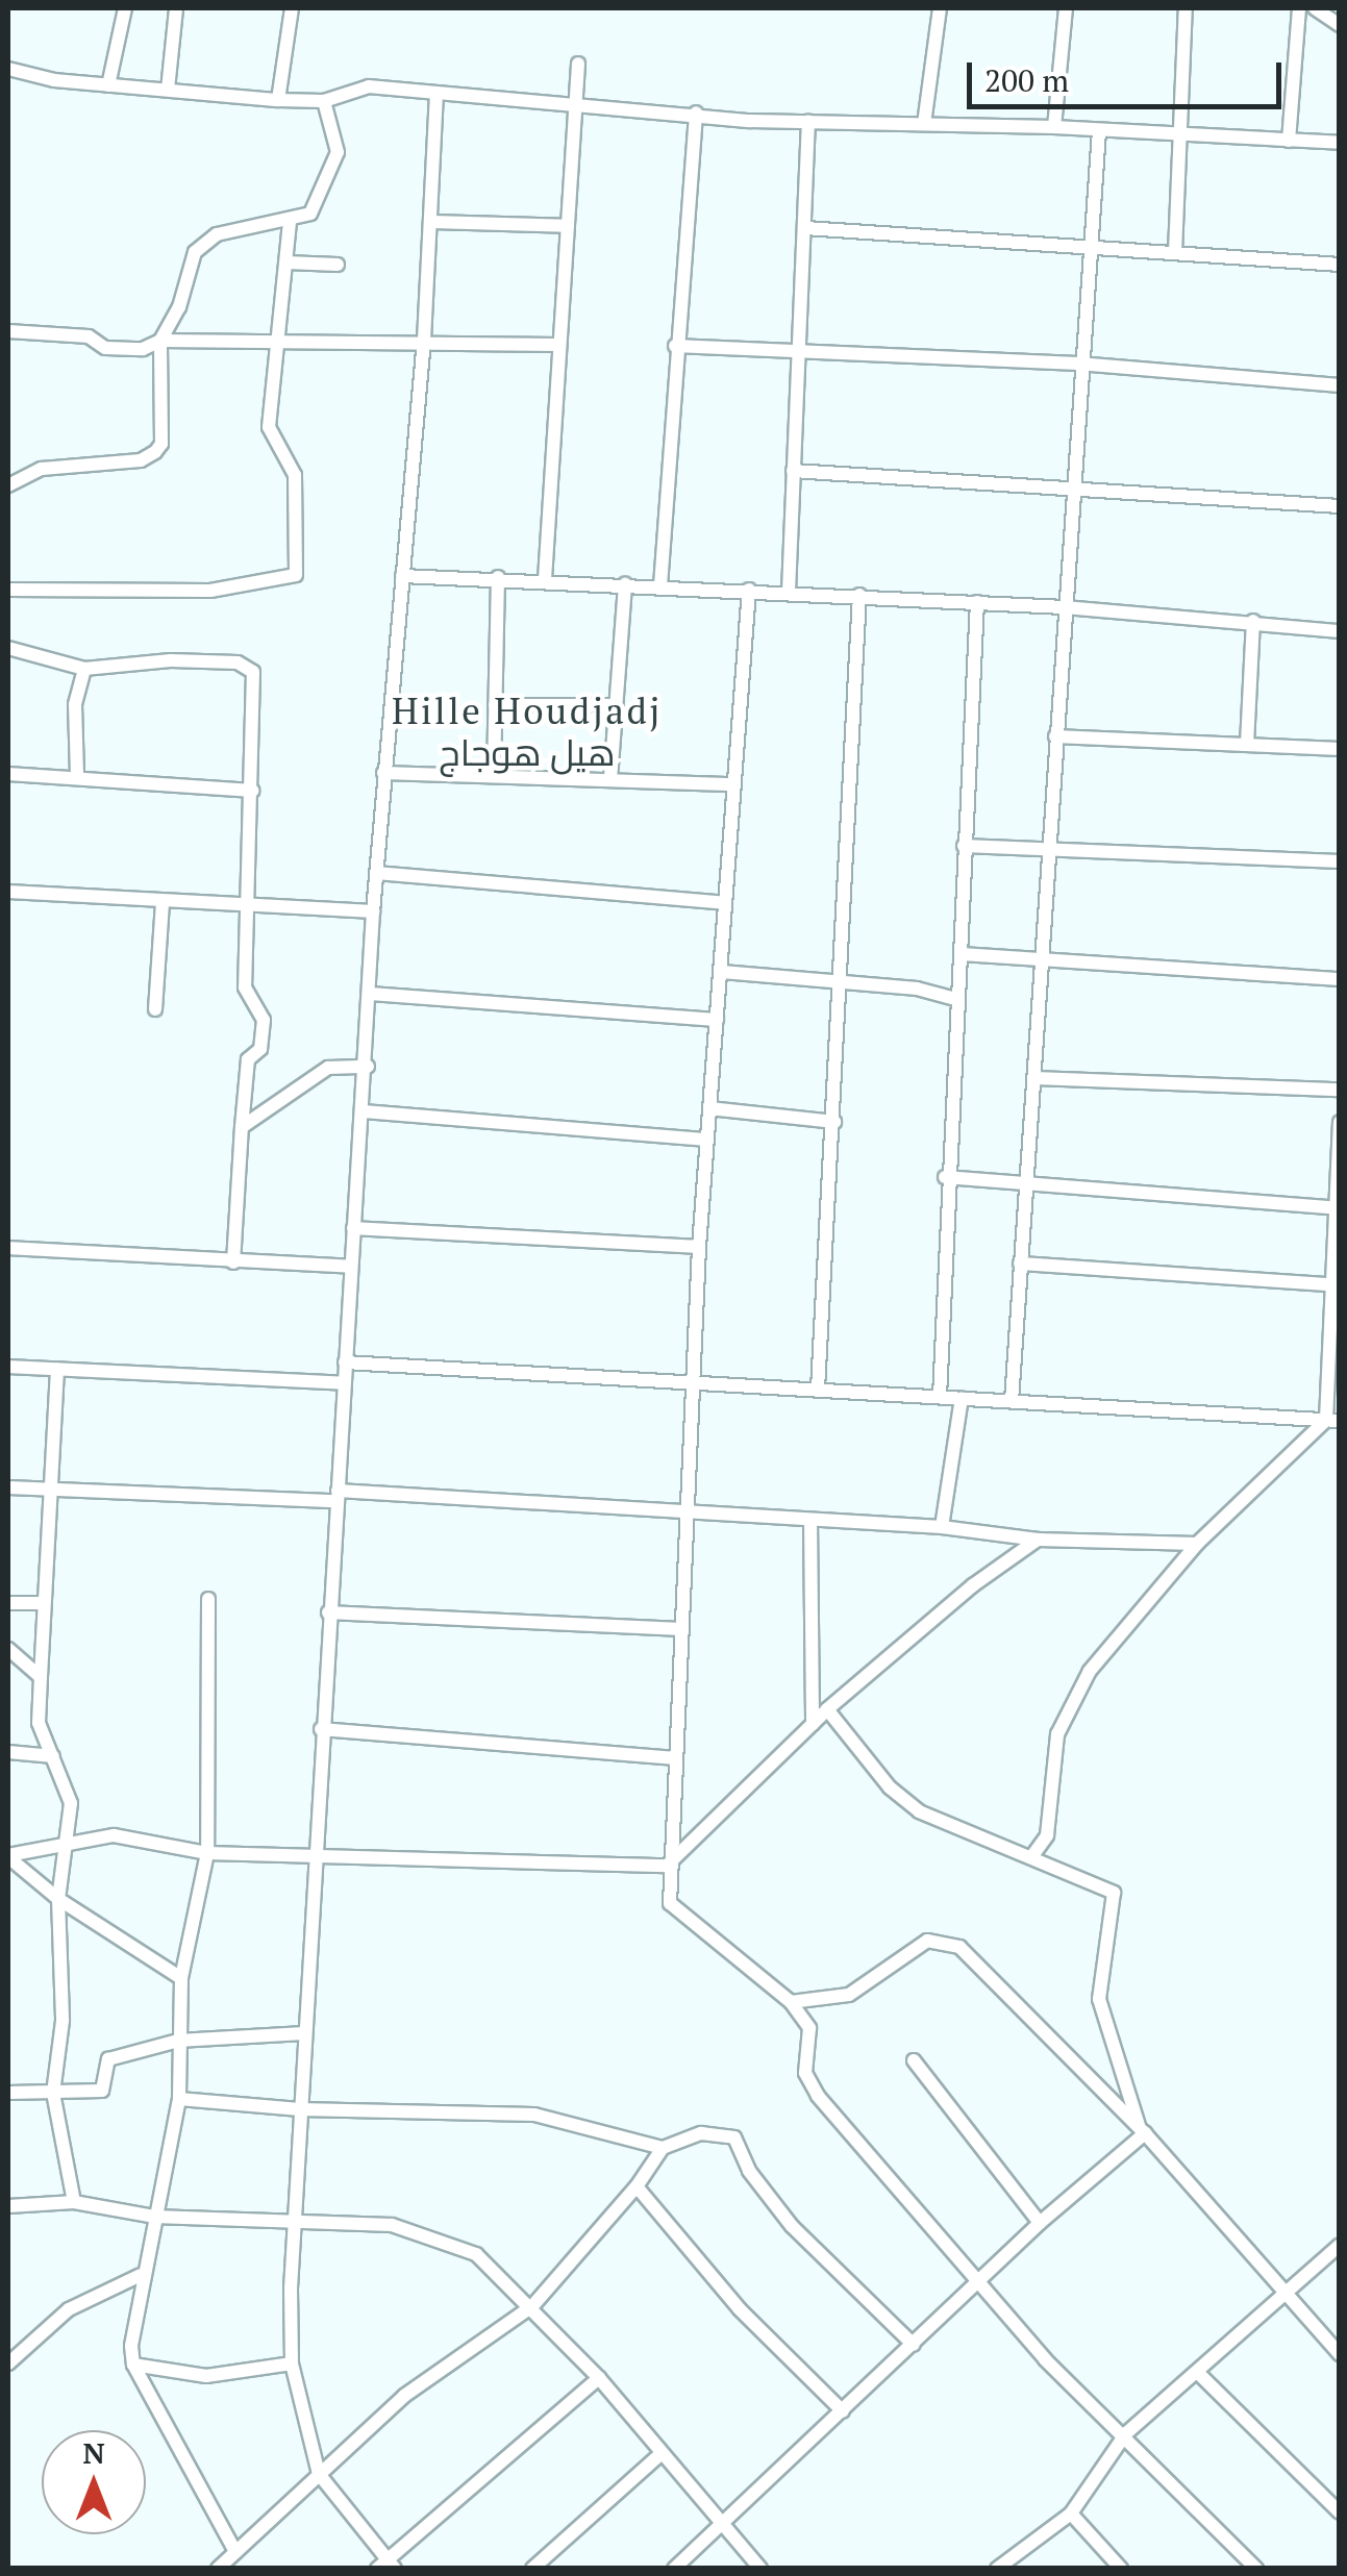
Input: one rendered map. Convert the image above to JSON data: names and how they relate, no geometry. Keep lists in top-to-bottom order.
{
  "districts": ["Hille Houdjadj هيل هوجاج"],
  "scale_bar": "200 m",
  "north": "top"
}
